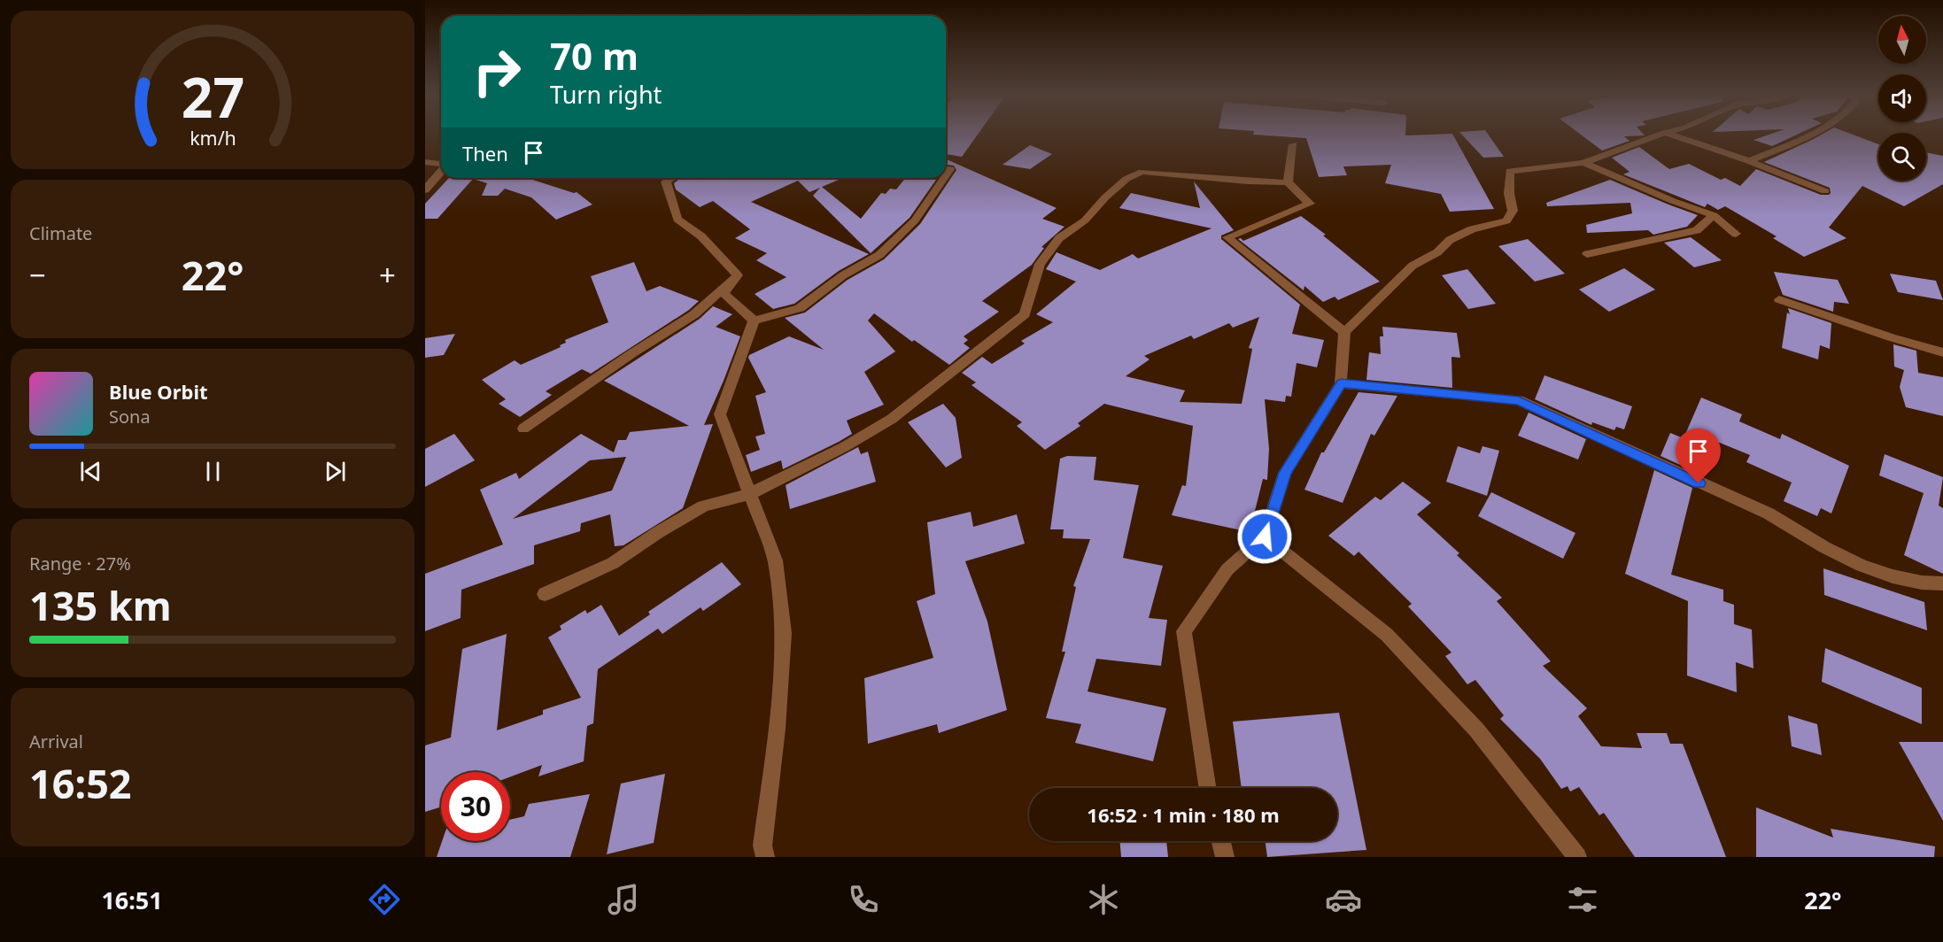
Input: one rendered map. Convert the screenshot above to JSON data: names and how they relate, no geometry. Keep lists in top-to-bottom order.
{
  "north": "top",
  "page": {
    "turn": ["70 m", "Turn right"],
    "then": "Then",
    "tile": [
      "Climate",
      ["Range · 27%", "135 km"],
      ["Arrival", "16:52"]
    ],
    "heat": ["−", "22°", "+"],
    "song": ["Blue Orbit", "Sona"],
    "limit": "30",
    "trip": "16:52 · 1 min · 180 m",
    "tabs": ["16:51", "22°"],
    "gauge": ["27", "km/h"]
  }
}
